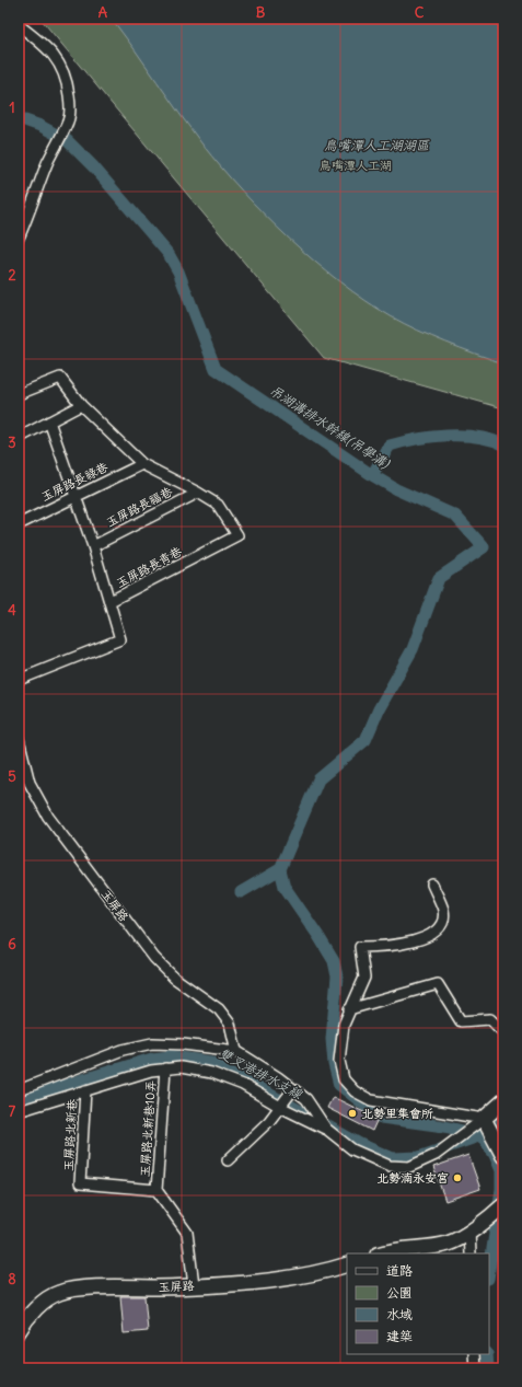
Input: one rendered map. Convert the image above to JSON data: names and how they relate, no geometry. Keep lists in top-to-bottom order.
{
  "streets": {
    "street": [
      "玉屏路長祿巷",
      "玉屏路長福巷",
      "玉屏路長青巷",
      "玉屏路",
      "玉屏路北新巷10弄",
      "玉屏路北新巷"
    ]
  },
  "crossings": [
    ["玉屏路長福巷", "玉屏路長青巷"],
    ["玉屏路北新巷10弄", "玉屏路北新巷"]
  ],
  "water": ["鳥嘴潭人工湖湖區", "吊湖溝排水幹線(吊學溝)", "雙叉港排水支線"],
  "parks": ["鳥嘴潭人工湖"],
  "places": ["北勢里集會所", "北勢湳永安宮"],
  "legend": [
    "道路",
    "公園",
    "水域",
    "建築"
  ],
  "grid": {
    "columns": ["A", "B", "C"],
    "rows": [
      "1",
      "2",
      "3",
      "4",
      "5",
      "6",
      "7",
      "8"
    ]
  }
}
